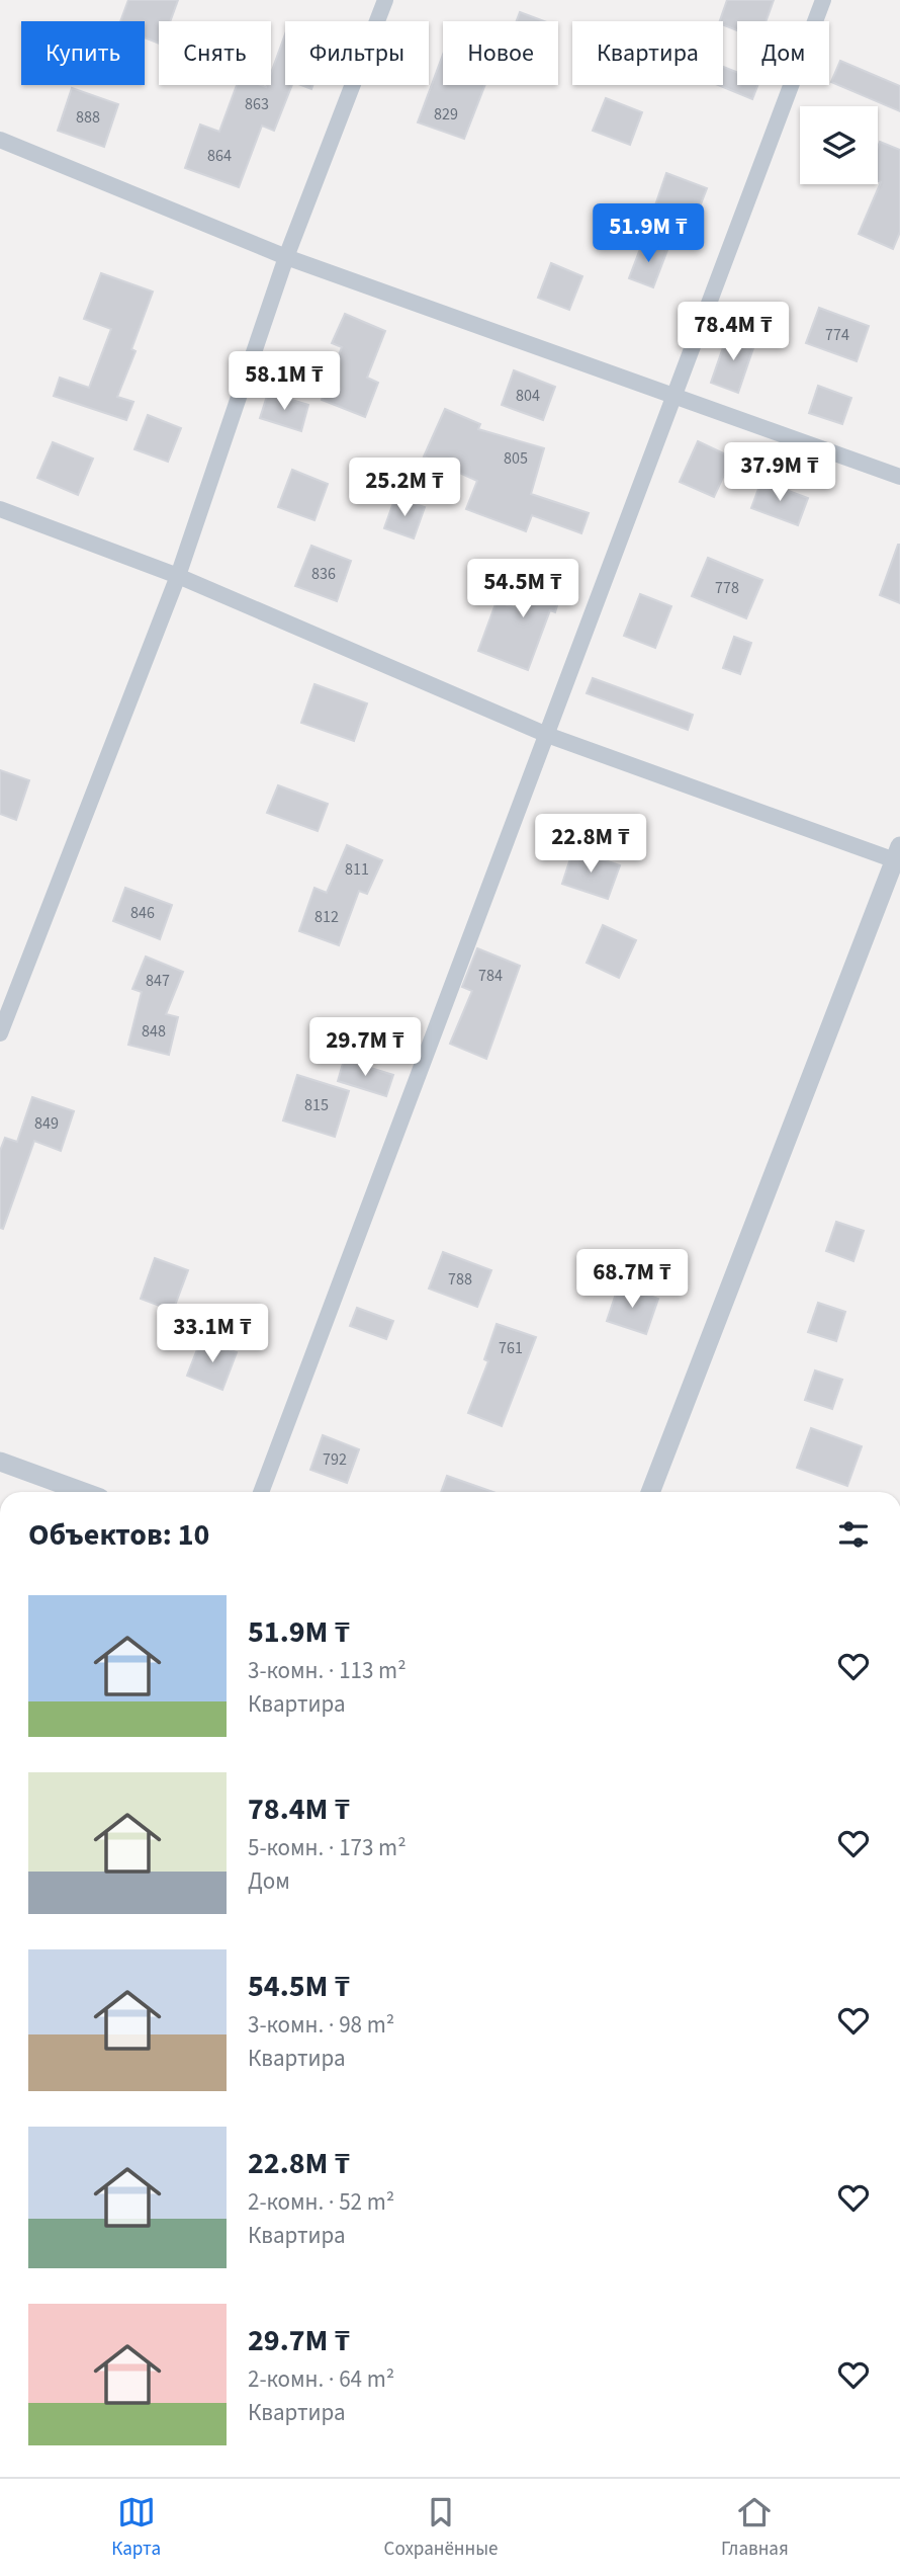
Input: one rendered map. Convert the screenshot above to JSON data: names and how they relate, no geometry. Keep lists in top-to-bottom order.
{
  "house_numbers": [
    "863",
    "829",
    "888",
    "864",
    "774",
    "804",
    "805",
    "836",
    "778",
    "811",
    "846",
    "812",
    "784",
    "847",
    "848",
    "815",
    "849",
    "788",
    "761",
    "792"
  ],
  "page": {
    "chip": [
      "Купить",
      "Снять",
      "Фильтры",
      "Новое",
      "Квартира",
      "Дом"
    ],
    "price": [
      "51.9M ₸",
      "78.4M ₸",
      "58.1M ₸",
      "37.9M ₸",
      "25.2M ₸",
      "54.5M ₸",
      "22.8M ₸",
      "29.7M ₸",
      "68.7M ₸",
      "33.1M ₸"
    ],
    "heading": "Объектов: 10",
    "list": [
      {
        "name": "51.9M ₸",
        "note": "3-комн. · 113 m² · Квартира"
      },
      {
        "name": "78.4M ₸",
        "note": "5-комн. · 173 m² · Дом"
      },
      {
        "name": "54.5M ₸",
        "note": "3-комн. · 98 m² · Квартира"
      },
      {
        "name": "22.8M ₸",
        "note": "2-комн. · 52 m² · Квартира"
      },
      {
        "name": "29.7M ₸",
        "note": "2-комн. · 64 m² · Квартира"
      }
    ],
    "tabs": ["Карта", "Сохранённые", "Главная"]
  }
}
